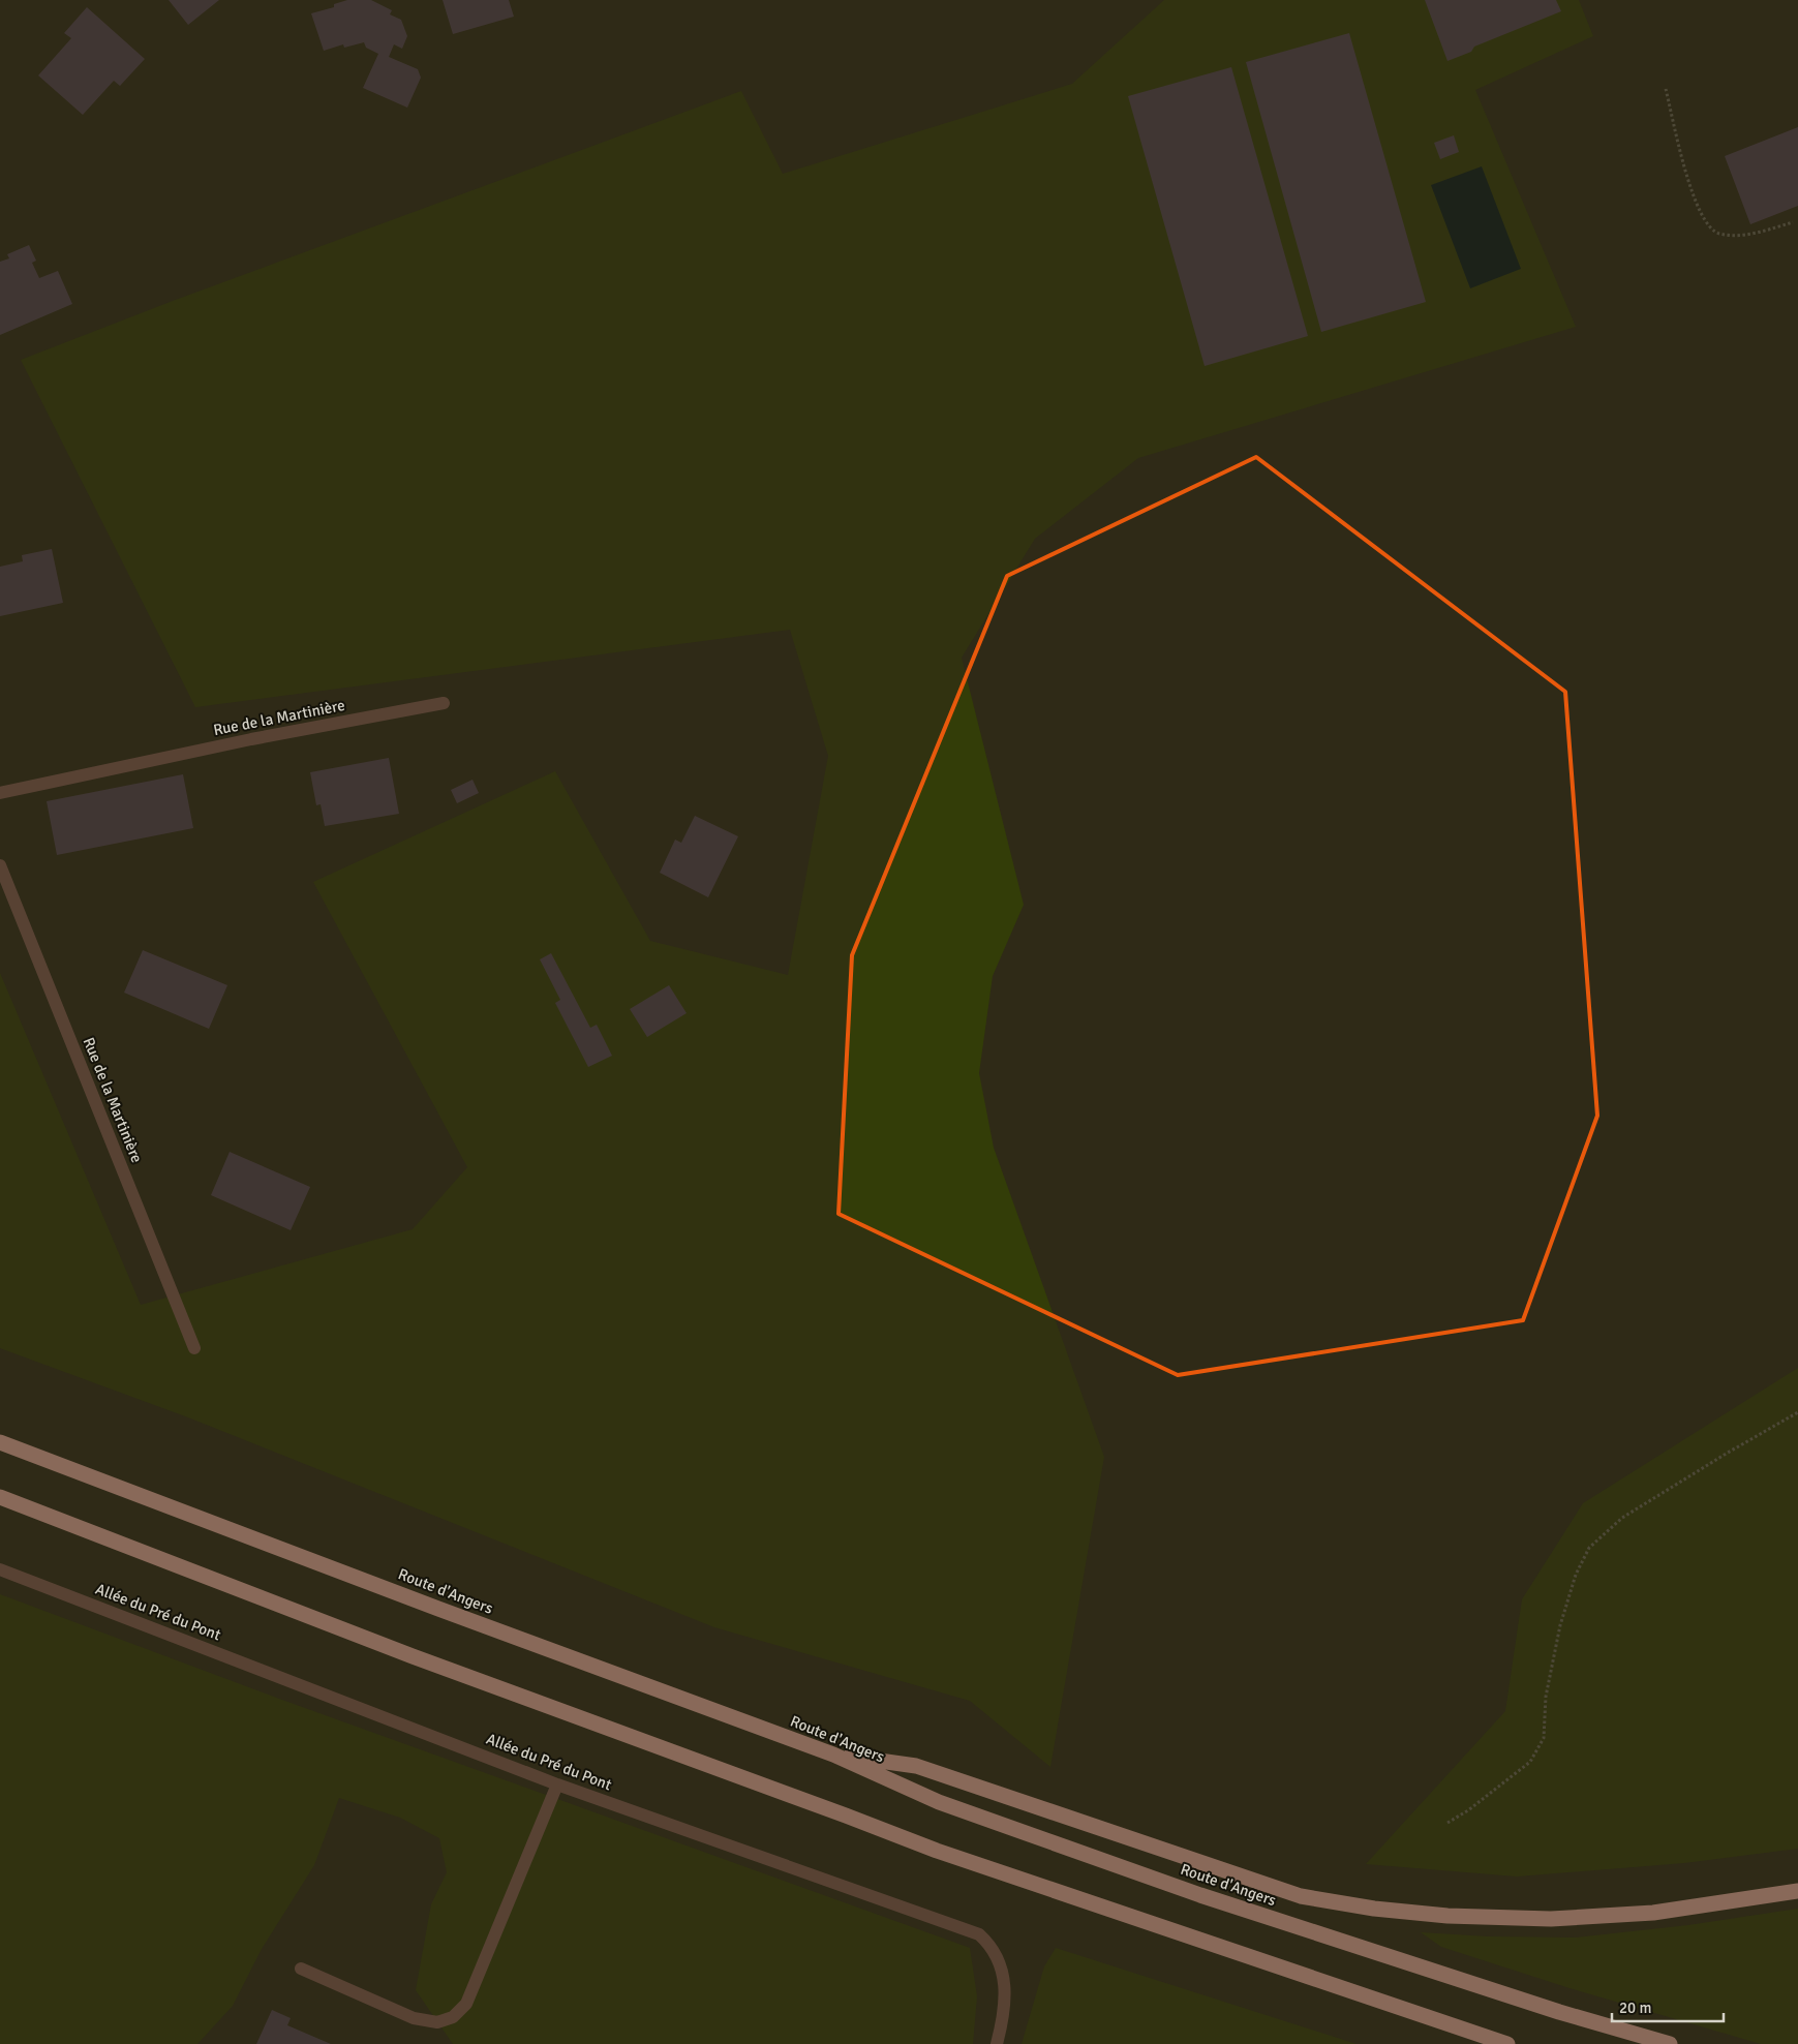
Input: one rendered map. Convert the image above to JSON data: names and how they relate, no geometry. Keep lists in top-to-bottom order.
{
  "streets": {
    "highway": ["Route d'Angers"],
    "street": ["Rue de la Martinière", "Allée du Pré du Pont"]
  },
  "scale_bar": "20 m"
}
